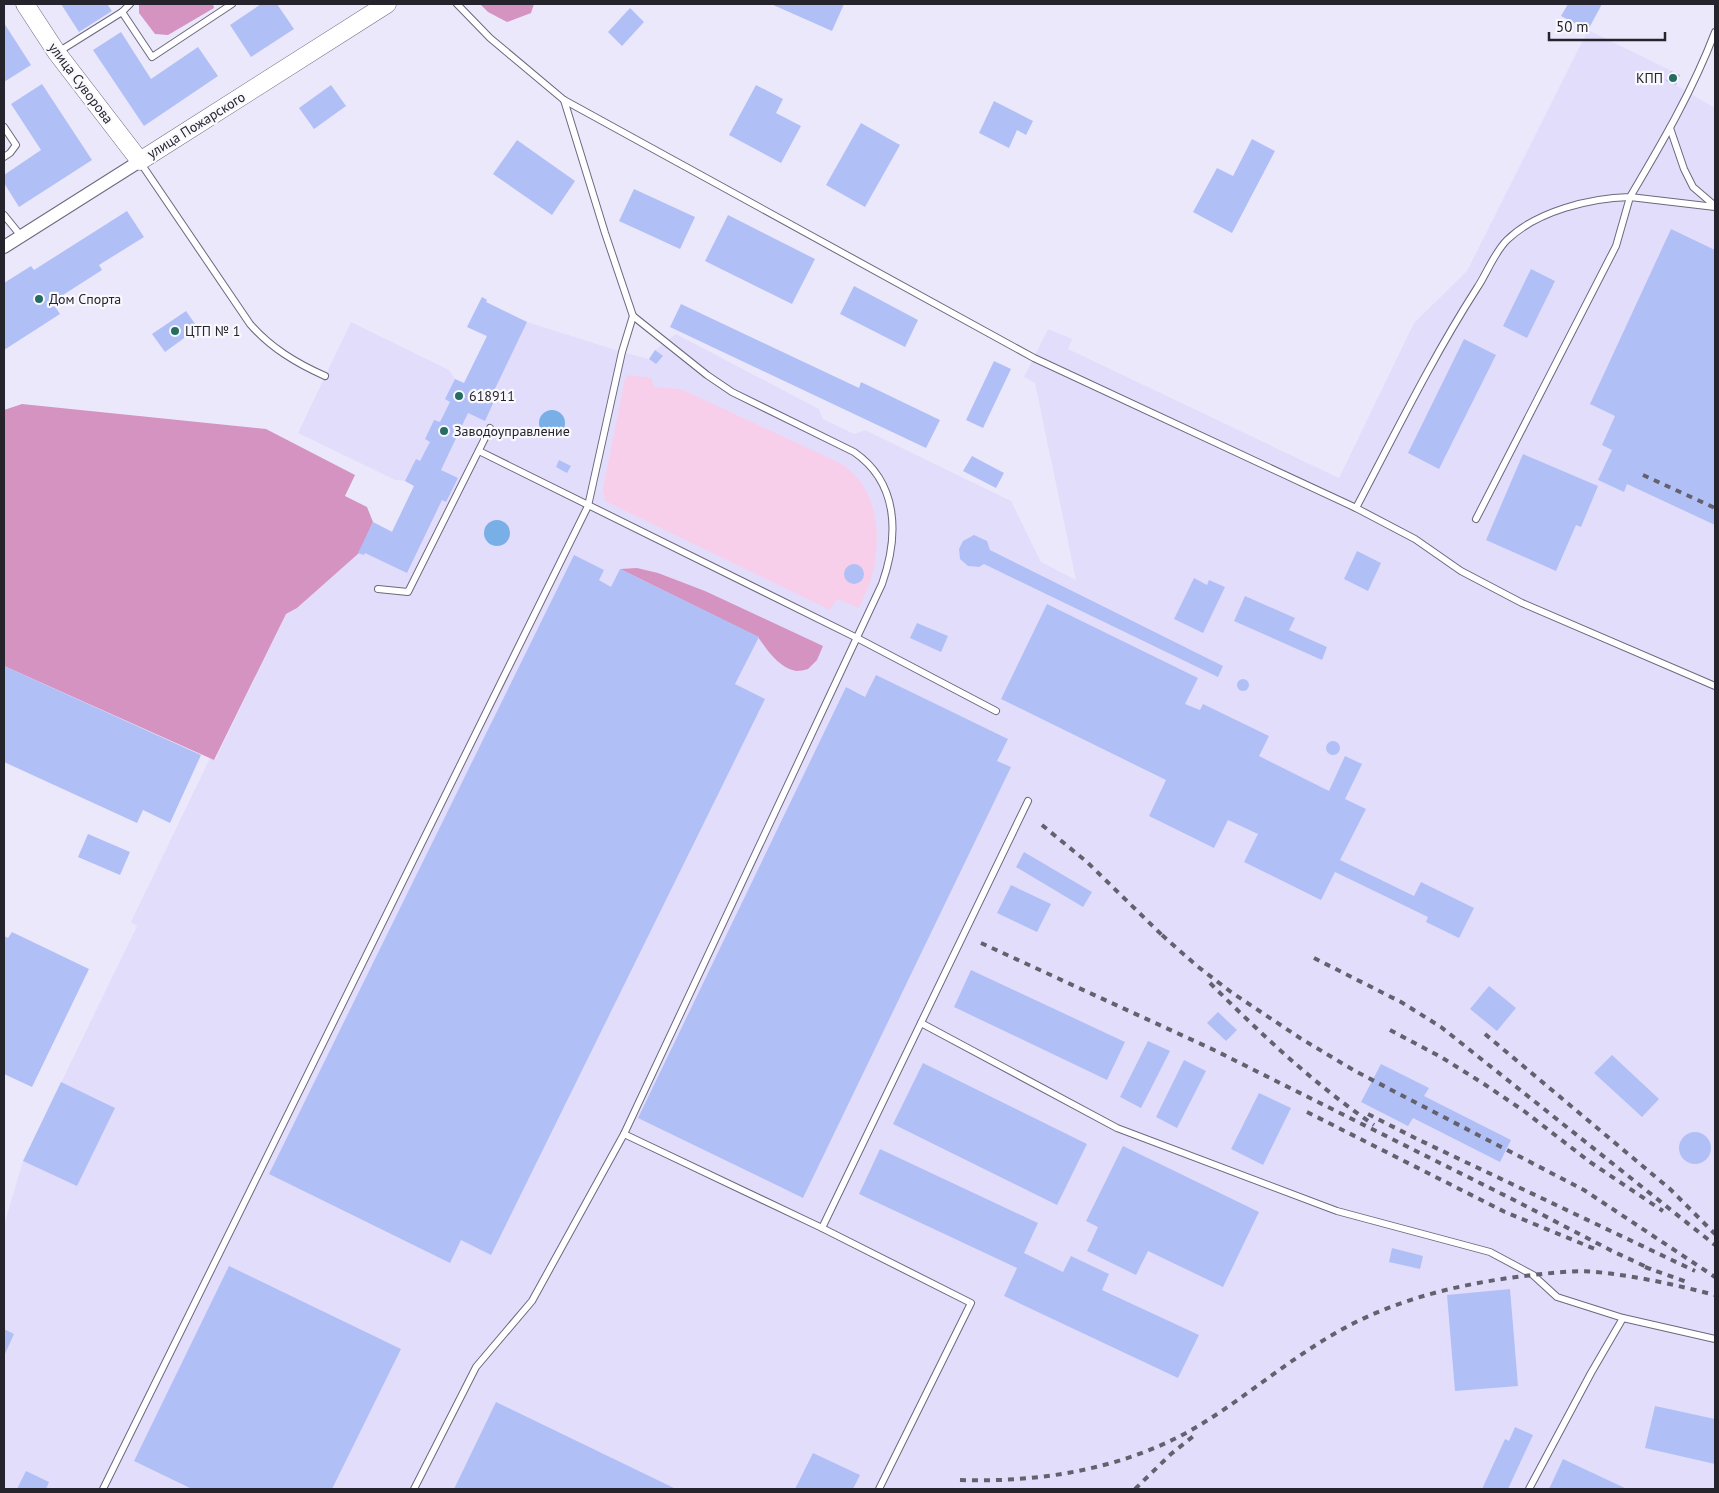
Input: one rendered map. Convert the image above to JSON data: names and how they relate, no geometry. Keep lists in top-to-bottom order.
{
  "streets": {
    "street": ["улица Суворова", "улица Пожарского"]
  },
  "crossings": [
    ["улица Суворова", "улица Пожарского"]
  ],
  "places": [
    "КПП",
    "Дом Спорта",
    "ЦТП № 1",
    "618911",
    "Заводоуправление"
  ],
  "scale_bar": "50 m"
}
